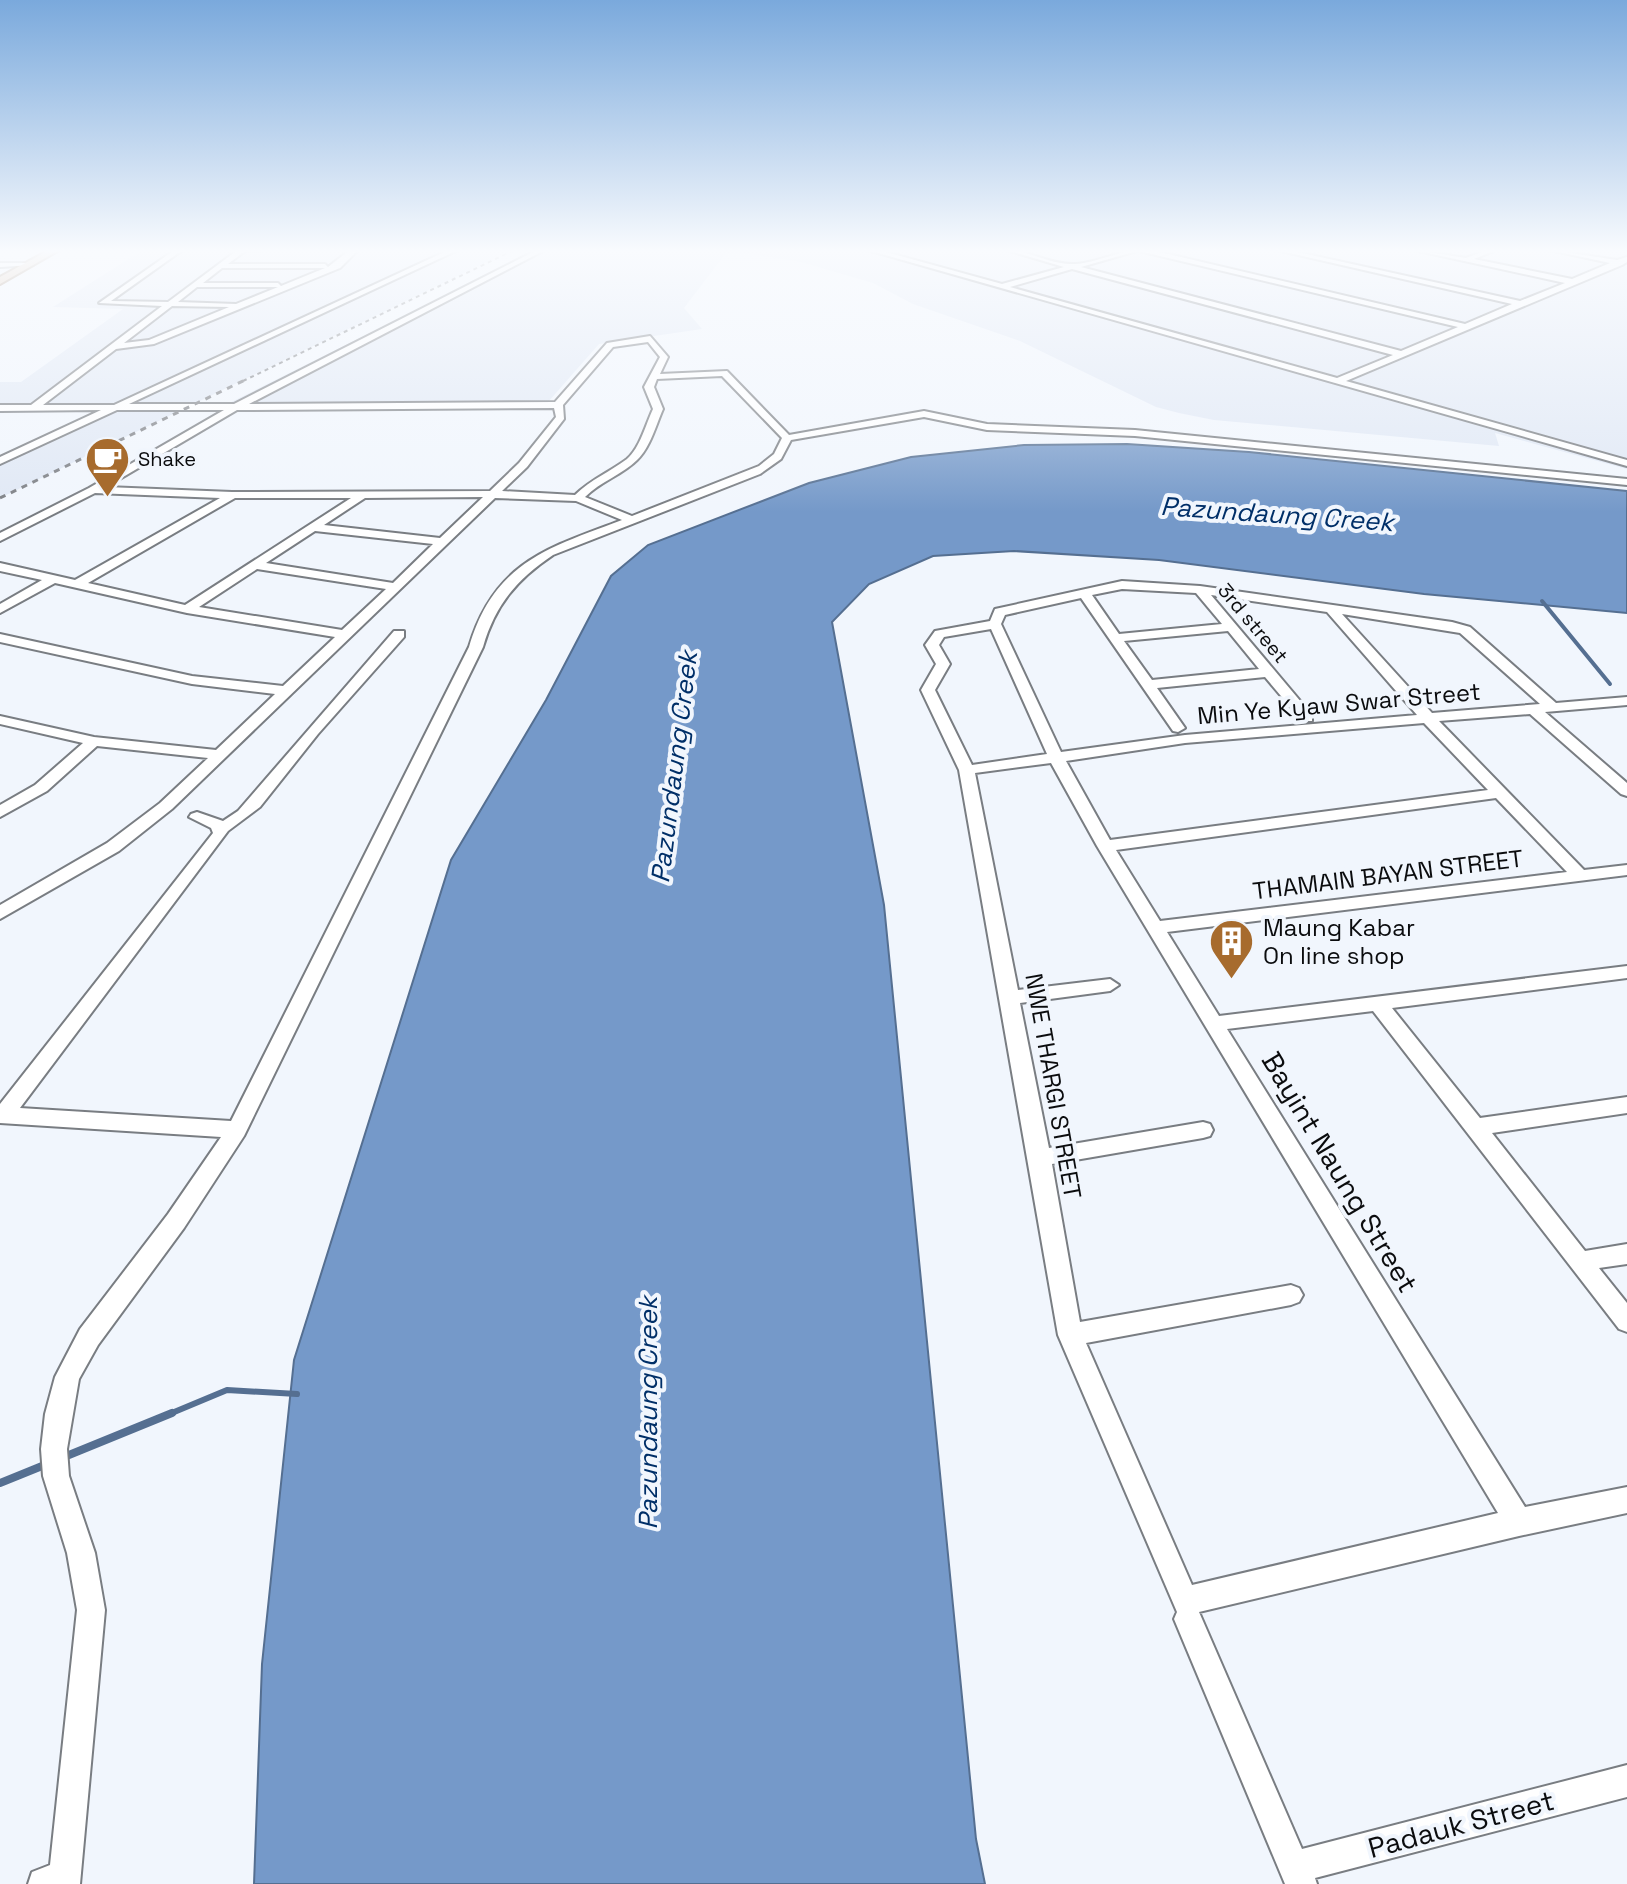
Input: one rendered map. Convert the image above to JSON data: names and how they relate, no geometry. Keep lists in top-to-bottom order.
{
  "streets": {
    "street": [
      "3rd street",
      "Min Ye Kyaw Swar Street",
      "THAMAIN BAYAN STREET",
      "NWE THARGI STREET",
      "Bayint Naung Street",
      "Padauk Street"
    ]
  },
  "crossings": [
    ["Min Ye Kyaw Swar Street", "NWE THARGI STREET"],
    ["Min Ye Kyaw Swar Street", "Bayint Naung Street"],
    ["THAMAIN BAYAN STREET", "Bayint Naung Street"],
    ["NWE THARGI STREET", "Bayint Naung Street"],
    ["NWE THARGI STREET", "Padauk Street"]
  ],
  "water": ["Pazundaung Creek"],
  "places": {
    "cafe": ["Shake"],
    "building": ["Maung Kabar On line shop"]
  }
}
